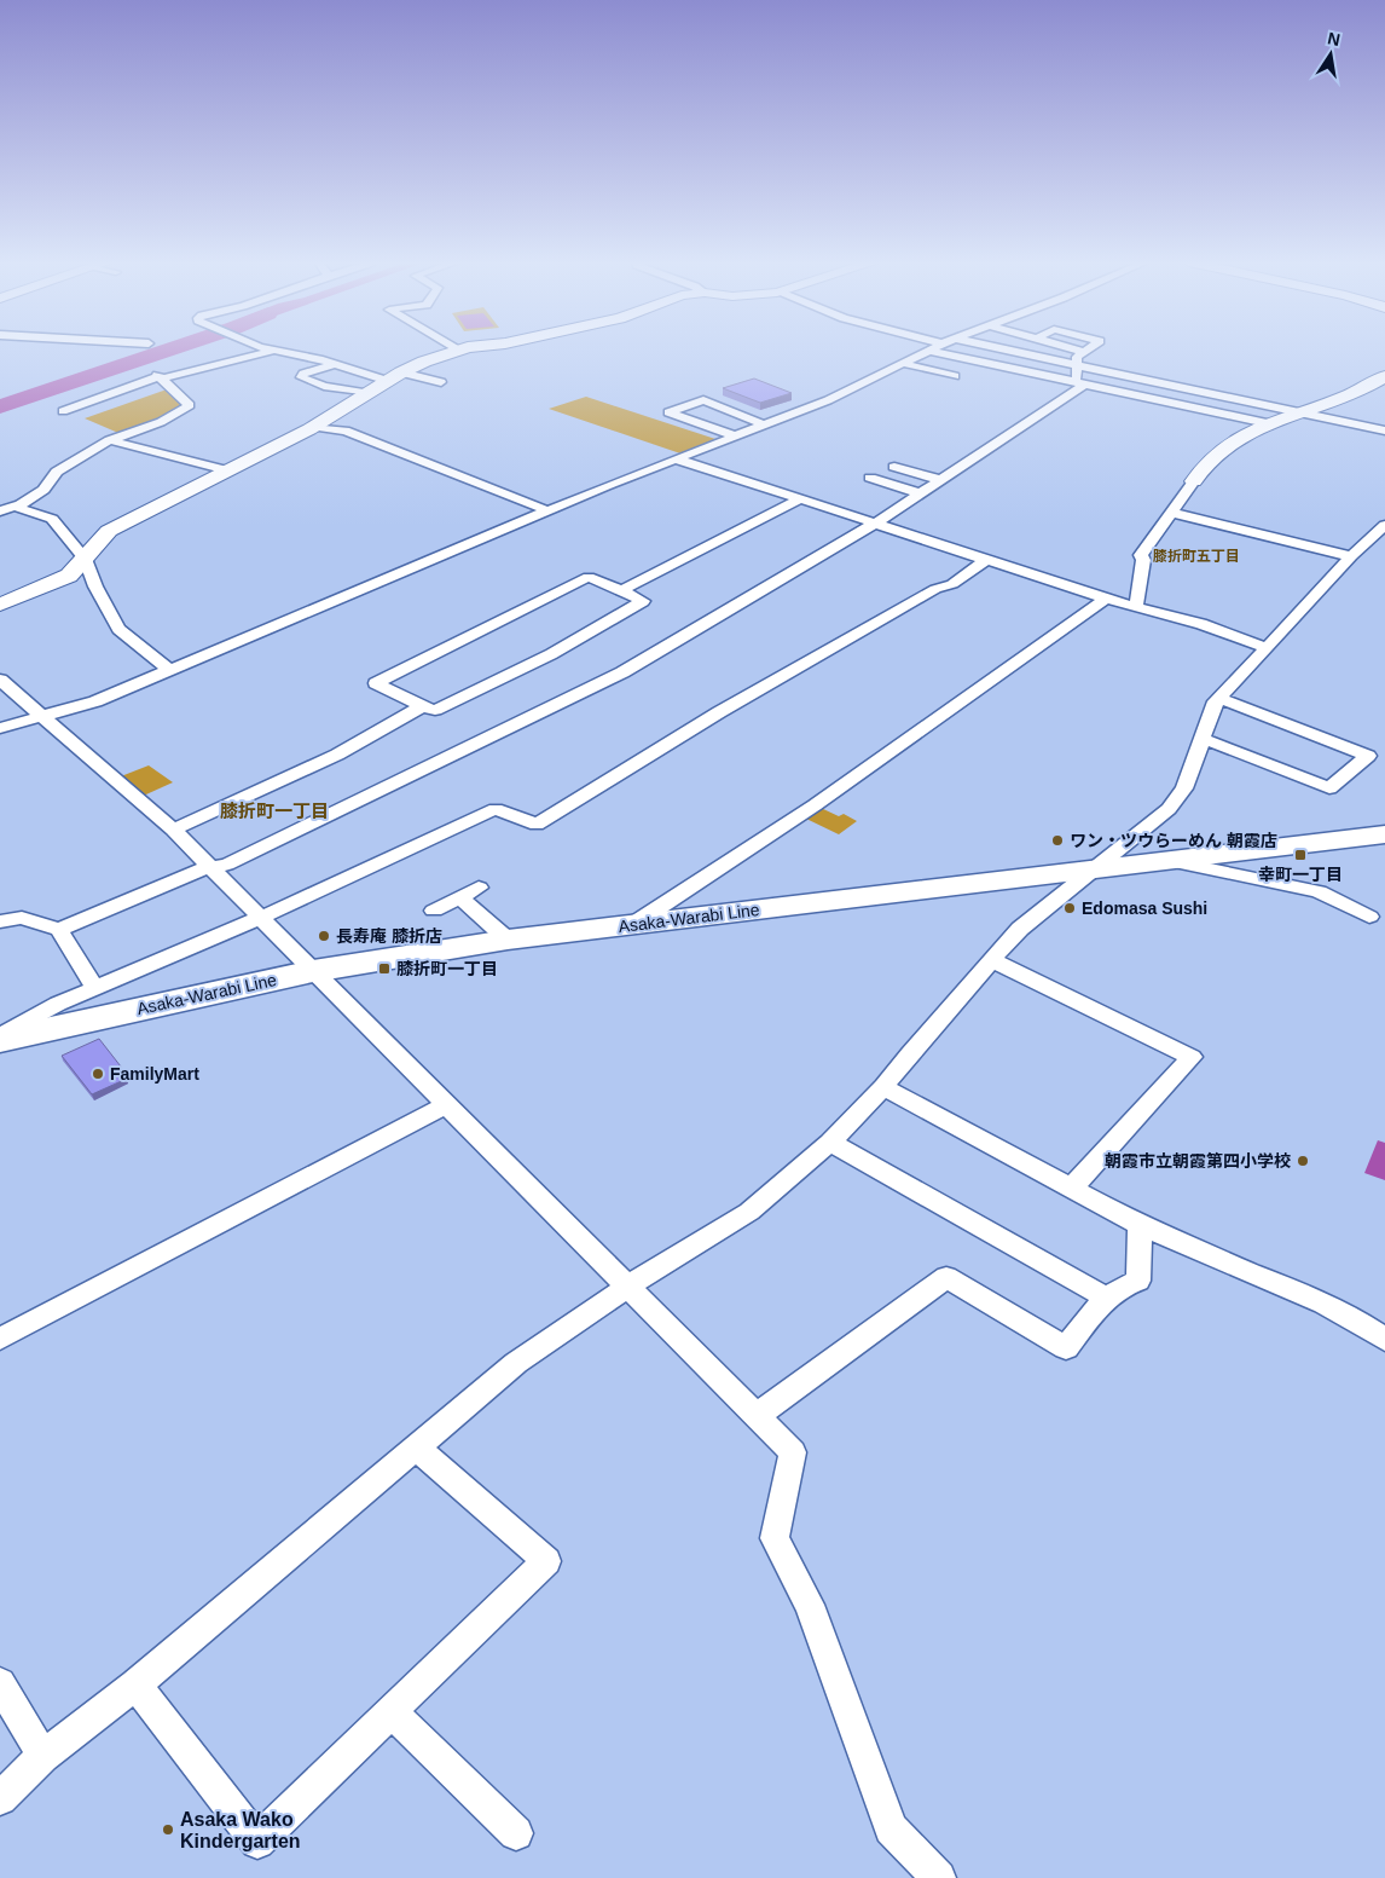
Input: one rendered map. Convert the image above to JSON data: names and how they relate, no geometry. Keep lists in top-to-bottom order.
{
  "streets": {
    "main road": ["Asaka-Warabi Line"]
  },
  "districts": ["膝折町五丁目", "膝折町一丁目"],
  "places": {
    "other": [
      "ワン・ツウらーめん 朝霞店",
      "Edomasa Sushi",
      "長寿庵 膝折店",
      "FamilyMart",
      "朝霞市立朝霞第四小学校",
      "Asaka Wako Kindergarten"
    ],
    "transit": ["幸町一丁目", "膝折町一丁目"]
  },
  "north": "top"
}
